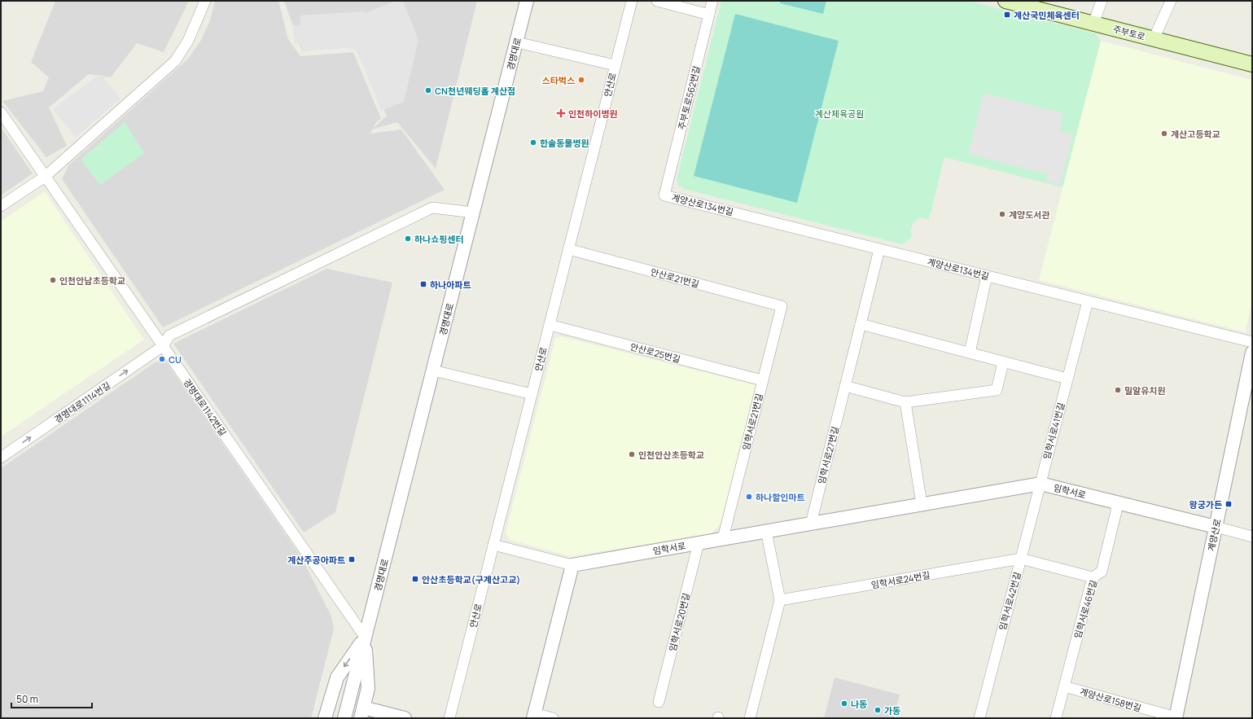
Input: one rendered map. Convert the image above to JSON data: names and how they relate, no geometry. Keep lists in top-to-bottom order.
{
  "streets": {
    "main road": ["주부토로"],
    "street": [
      "경명대로",
      "안산로",
      "주부토로562번길",
      "계양산로134번길",
      "안산로21번길",
      "안산로25번길",
      "경명대로1114번길",
      "경명대로1142번길",
      "임학서로21번길",
      "임학서로41번길",
      "임학서로27번길",
      "임학서로",
      "계양산로",
      "임학서로24번길",
      "임학서로42번길",
      "임학서로46번길",
      "임학서로20번길",
      "계양산로158번길"
    ]
  },
  "crossings": [
    ["경명대로", "경명대로1114번길"],
    ["경명대로", "경명대로1142번길"],
    ["안산로", "안산로21번길"],
    ["안산로", "안산로25번길"],
    ["주부토로562번길", "계양산로134번길"],
    ["계양산로134번길", "임학서로41번길"],
    ["계양산로134번길", "임학서로27번길"],
    ["안산로21번길", "임학서로21번길"],
    ["안산로25번길", "임학서로21번길"],
    ["경명대로1114번길", "경명대로1142번길"],
    ["임학서로21번길", "임학서로"],
    ["임학서로41번길", "임학서로"],
    ["임학서로41번길", "임학서로42번길"],
    ["임학서로27번길", "임학서로"],
    ["임학서로", "계양산로"],
    ["임학서로", "임학서로42번길"],
    ["임학서로", "임학서로46번길"],
    ["임학서로", "임학서로20번길"],
    ["계양산로", "계양산로158번길"],
    ["임학서로24번길", "임학서로42번길"],
    ["임학서로46번길", "계양산로158번길"]
  ],
  "one_way": ["경명대로1114번길"],
  "parks": ["계산체육공원"],
  "places": {
    "transit": [
      "계산국민체육센터",
      "하나아파트",
      "왕궁가든",
      "계산주공아파트",
      "안산초등학교(구계산고교)"
    ],
    "other": [
      "스타벅스",
      "CN천년웨딩홀 계산점",
      "계산고등학교",
      "한솔동물병원",
      "계양도서관",
      "하나쇼핑센터",
      "인천안남초등학교",
      "CU",
      "밀알유치원",
      "인천안산초등학교",
      "하나할인마트",
      "나동",
      "가동"
    ],
    "health": ["인천하이병원"]
  },
  "scale_bar": "50 m"
}
